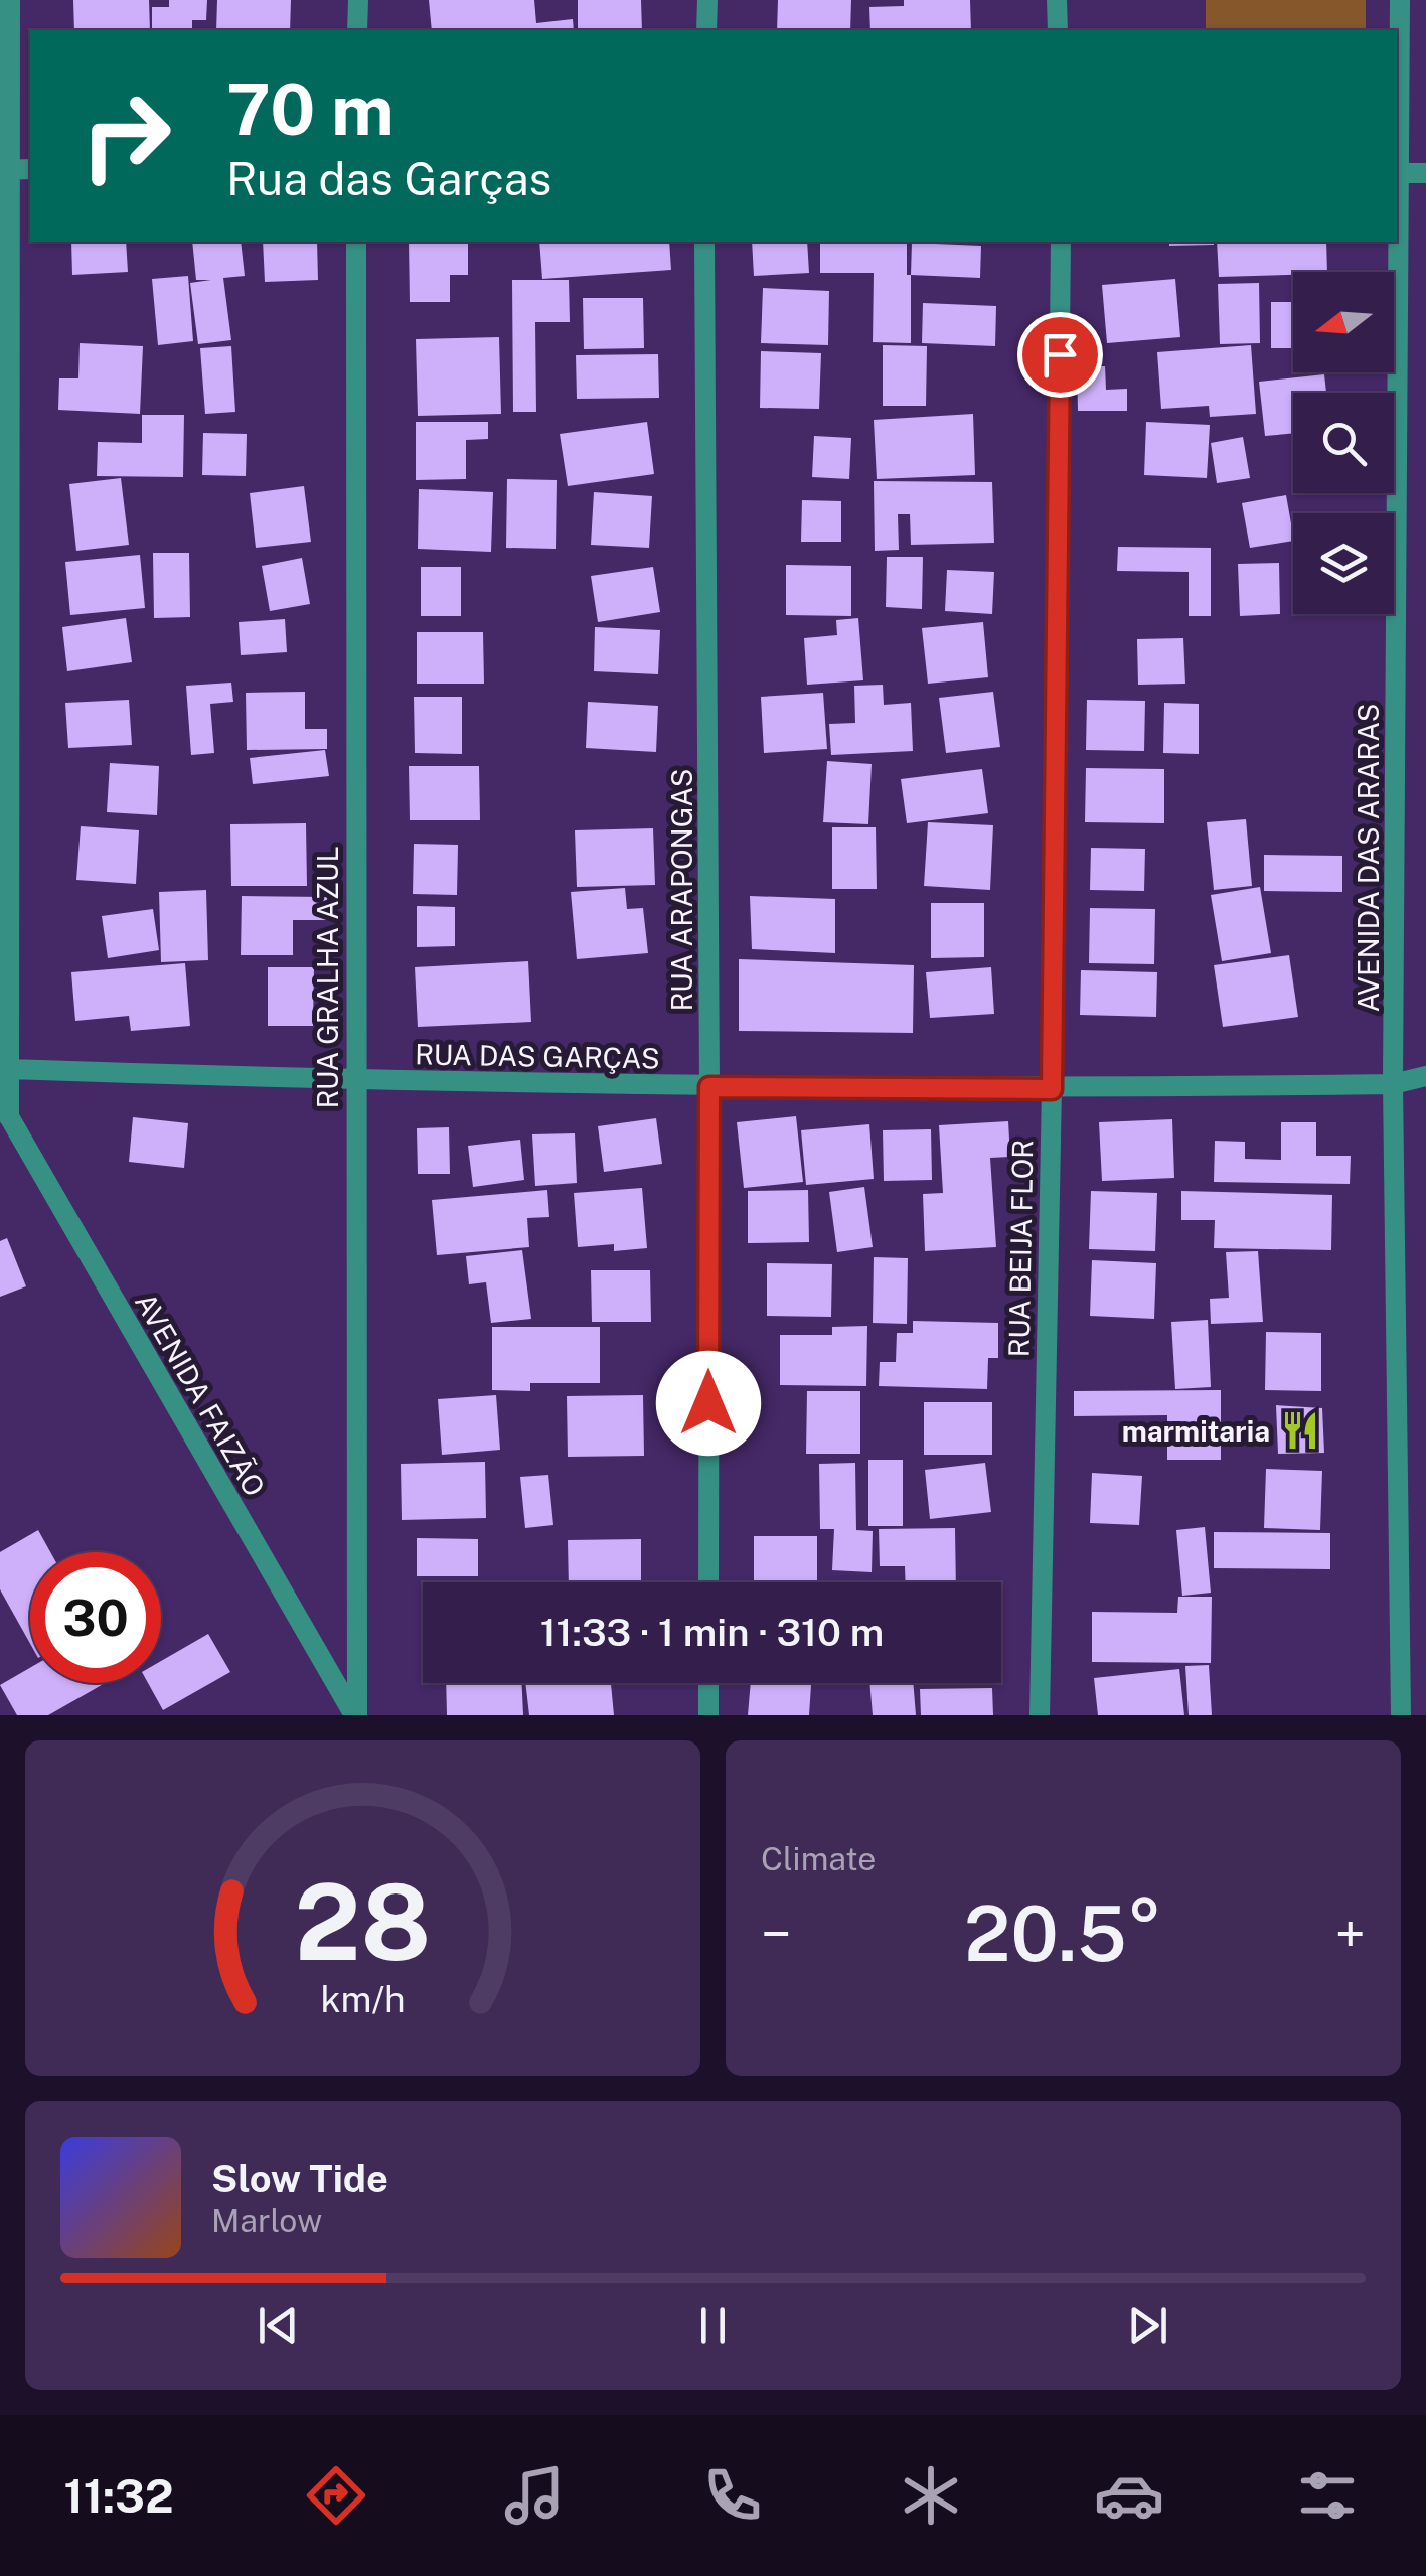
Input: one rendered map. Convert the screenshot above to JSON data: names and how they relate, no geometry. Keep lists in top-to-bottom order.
{
  "streets": {
    "street": [
      "AVENIDA DAS ARARAS",
      "RUA ARAPONGAS",
      "RUA GRALHA AZUL",
      "RUA DAS GARÇAS",
      "RUA BEIJA FLOR",
      "AVENIDA FAIZÃO"
    ]
  },
  "crossings": [
    ["AVENIDA DAS ARARAS", "RUA DAS GARÇAS"],
    ["RUA ARAPONGAS", "RUA DAS GARÇAS"],
    ["RUA GRALHA AZUL", "RUA DAS GARÇAS"],
    ["RUA GRALHA AZUL", "AVENIDA FAIZÃO"],
    ["RUA DAS GARÇAS", "RUA BEIJA FLOR"]
  ],
  "places": {
    "restaurant": ["marmitaria"]
  },
  "north": "left",
  "page": {
    "turn": ["70 m", "Rua das Garças"],
    "limit": "30",
    "trip": "11:33 · 1 min · 310 m",
    "tile": "Climate",
    "heat": ["−", "20.5°", "+"],
    "song": ["Slow Tide", "Marlow"],
    "tabs": "11:32",
    "gauge": ["28", "km/h"]
  }
}
